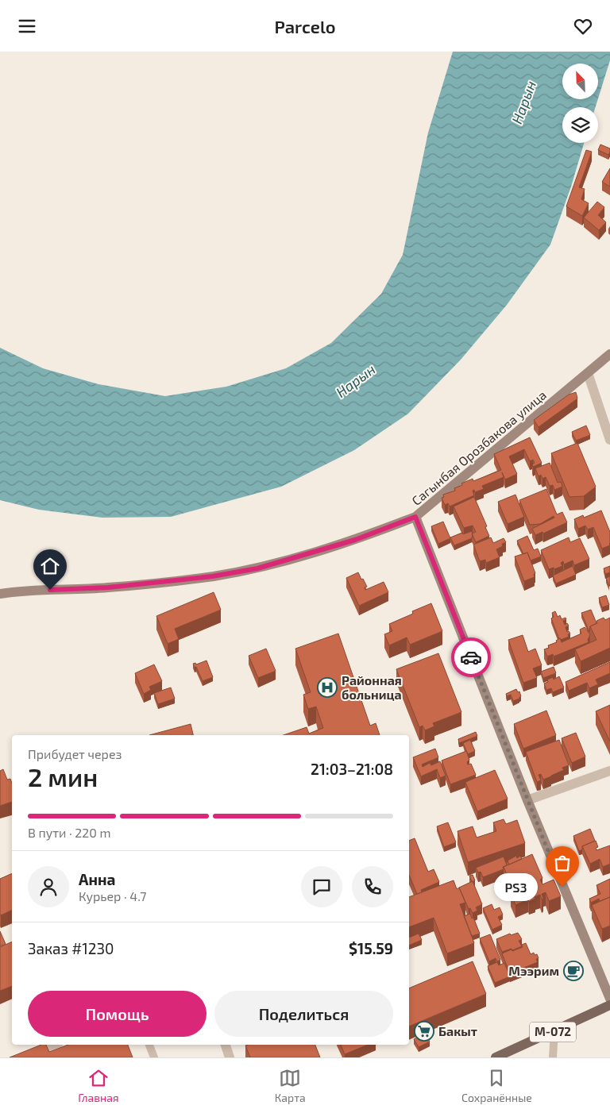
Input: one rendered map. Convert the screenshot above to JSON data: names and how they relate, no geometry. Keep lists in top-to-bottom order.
{
  "streets": {
    "main road": ["М-072"],
    "street": ["Сагынбая Орозбакова улица"]
  },
  "water": ["Нарын"],
  "places": {
    "hospital": ["Районная больница"],
    "other": ["PS3"],
    "cafe": ["Мээрим"],
    "supermarket": ["Бакыт"]
  },
  "north": "top left",
  "page": {
    "header": "Parcelo",
    "heading": ["2 мин", "Прибудет через", "21:03–21:08"],
    "panel": [
      "Анна",
      "Курьер · 4.7",
      "Заказ #1230",
      "$15.59"
    ],
    "bar": "В пути · 220 m",
    "bubble": "PS3",
    "buttons": ["Помощь", "Поделиться"],
    "tabs": ["Главная", "Карта", "Сохранённые"]
  }
}
